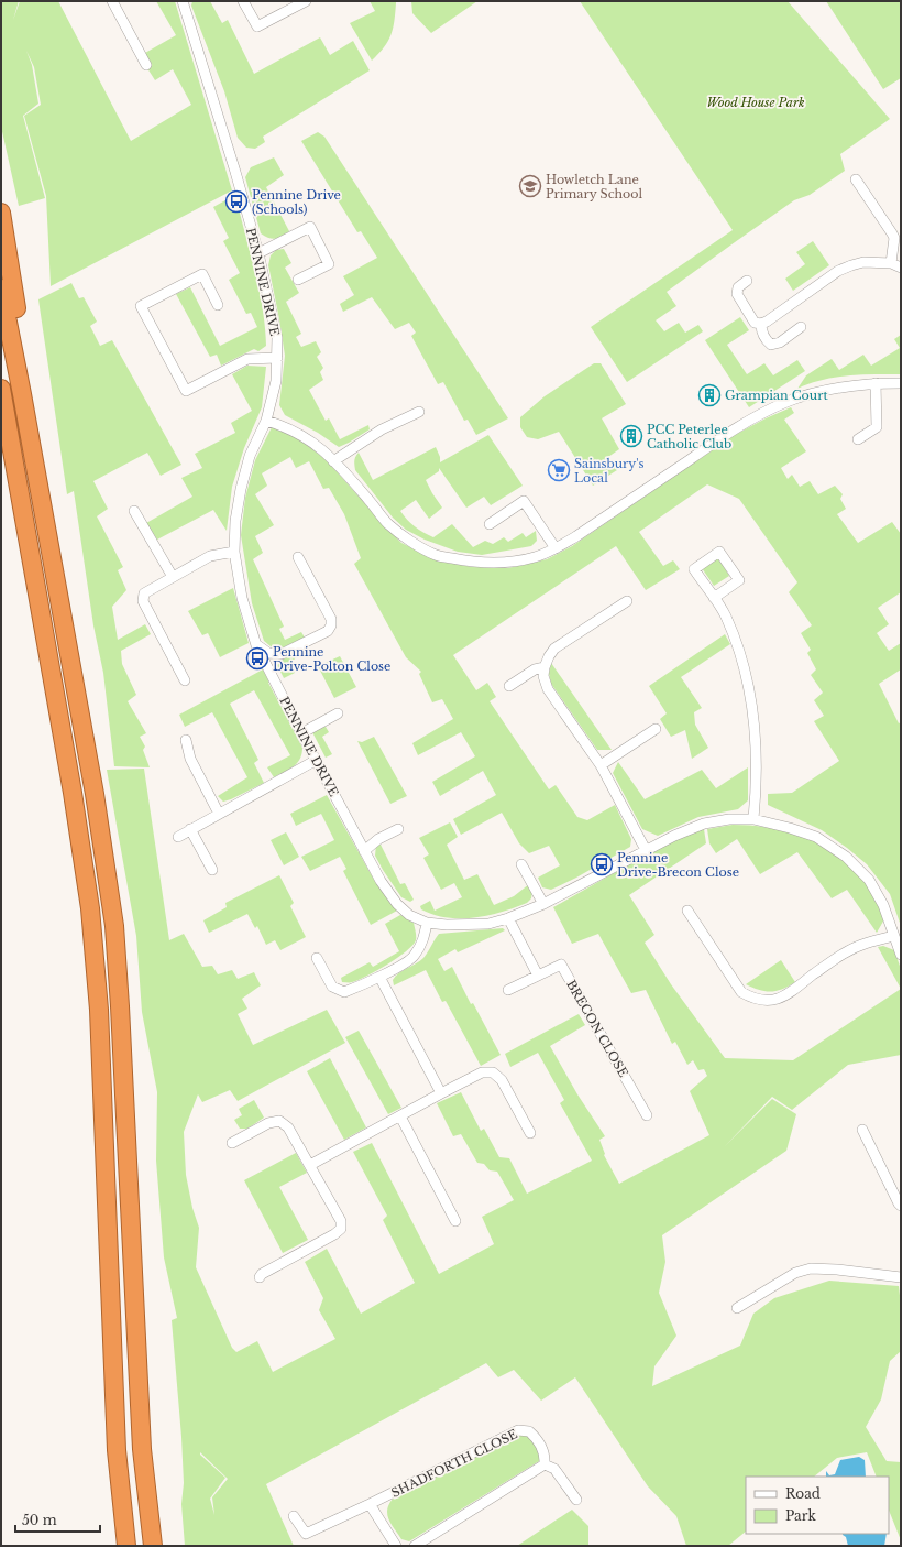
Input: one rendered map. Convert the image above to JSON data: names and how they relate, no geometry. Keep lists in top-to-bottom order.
{
  "streets": {
    "street": ["PENNINE DRIVE", "BRECON CLOSE", "SHADFORTH CLOSE"]
  },
  "parks": ["Wood House Park"],
  "places": {
    "school or university": ["Howletch Lane Primary School"],
    "bus stop": ["Pennine Drive (Schools)", "Pennine Drive-Polton Close", "Pennine Drive-Brecon Close"],
    "building": ["Grampian Court", "PCC Peterlee Catholic Club"],
    "supermarket": ["Sainsbury's Local"]
  },
  "legend": ["Road", "Park"],
  "scale_bar": "50 m"
}
